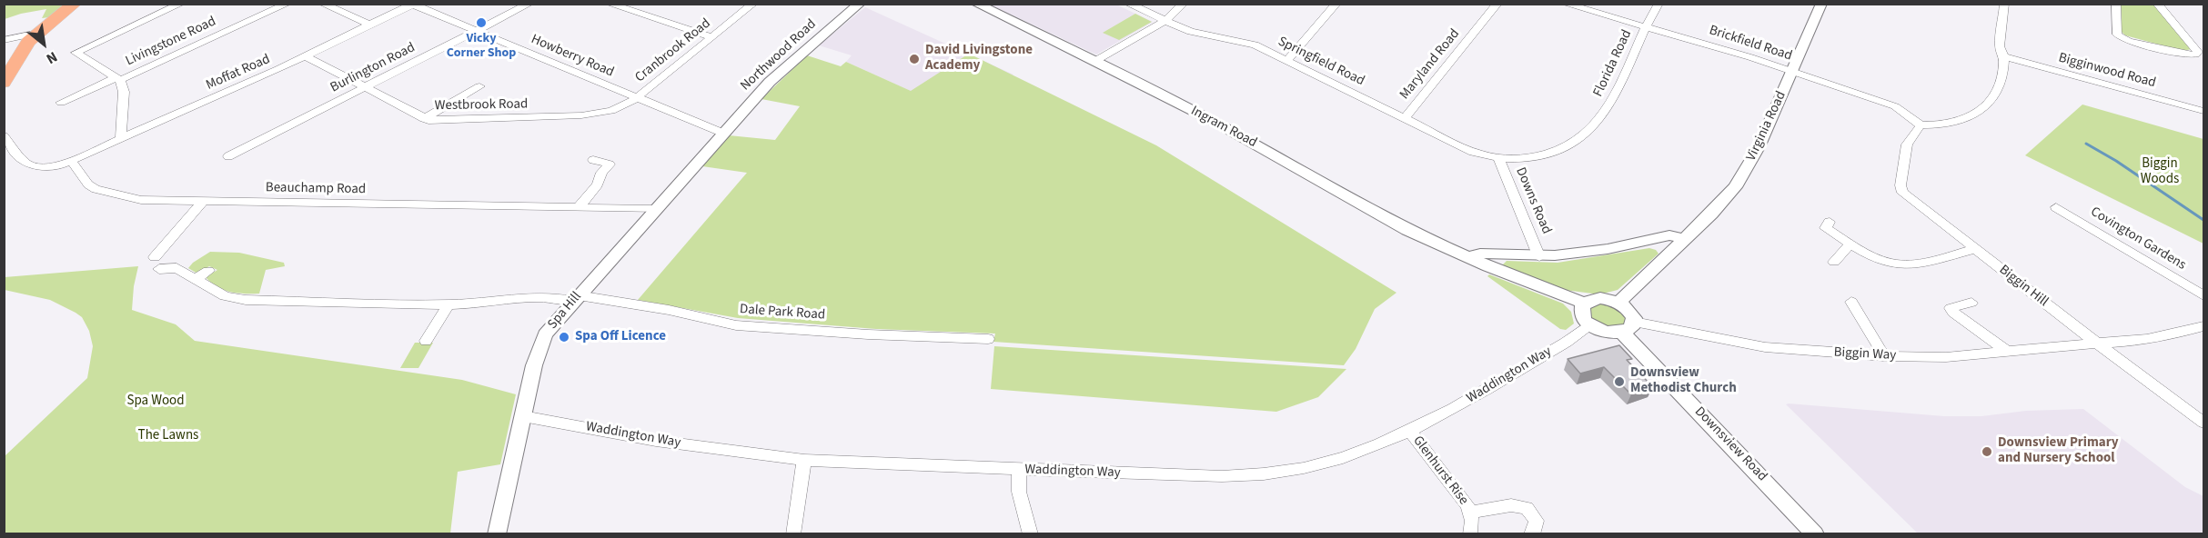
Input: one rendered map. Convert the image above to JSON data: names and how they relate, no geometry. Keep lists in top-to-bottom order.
{
  "streets": {
    "street": [
      "Livingstone Road",
      "Brickfield Road",
      "Cranbrook Road",
      "Northwood Road",
      "Howberry Road",
      "Springfield Road",
      "Florida Road",
      "Maryland Road",
      "Burlington Road",
      "Bigginwood Road",
      "Moffat Road",
      "Westbrook Road",
      "Virginia Road",
      "Ingram Road",
      "Beauchamp Road",
      "Downs Road",
      "Covington Gardens",
      "Biggin Hill",
      "Spa Hill",
      "Dale Park Road",
      "Biggin Way",
      "Waddington Way",
      "Downsview Road",
      "Glenhurst Rise"
    ]
  },
  "crossings": [
    ["Livingstone Road", "Moffat Road"],
    ["Brickfield Road", "Florida Road"],
    ["Brickfield Road", "Virginia Road"],
    ["Brickfield Road", "Biggin Hill"],
    ["Cranbrook Road", "Howberry Road"],
    ["Cranbrook Road", "Westbrook Road"],
    ["Northwood Road", "Howberry Road"],
    ["Northwood Road", "Spa Hill"],
    ["Howberry Road", "Burlington Road"],
    ["Howberry Road", "Moffat Road"],
    ["Howberry Road", "Westbrook Road"],
    ["Howberry Road", "Spa Hill"],
    ["Springfield Road", "Florida Road"],
    ["Springfield Road", "Maryland Road"],
    ["Springfield Road", "Downs Road"],
    ["Florida Road", "Downs Road"],
    ["Burlington Road", "Westbrook Road"],
    ["Moffat Road", "Westbrook Road"],
    ["Moffat Road", "Beauchamp Road"],
    ["Virginia Road", "Ingram Road"],
    ["Virginia Road", "Biggin Way"],
    ["Virginia Road", "Waddington Way"],
    ["Virginia Road", "Downsview Road"],
    ["Ingram Road", "Biggin Way"],
    ["Ingram Road", "Waddington Way"],
    ["Ingram Road", "Downsview Road"],
    ["Beauchamp Road", "Spa Hill"],
    ["Biggin Hill", "Biggin Way"],
    ["Spa Hill", "Dale Park Road"],
    ["Spa Hill", "Waddington Way"],
    ["Biggin Way", "Waddington Way"],
    ["Biggin Way", "Downsview Road"],
    ["Waddington Way", "Downsview Road"],
    ["Waddington Way", "Glenhurst Rise"]
  ],
  "parks": ["Biggin Woods", "Spa Wood", "The Lawns"],
  "places": [
    "Vicky Corner Shop",
    "David Livingstone Academy",
    "Spa Off Licence",
    "Downsview Methodist Church",
    "Downsview Primary and Nursery School"
  ],
  "north": "bottom right"
}
